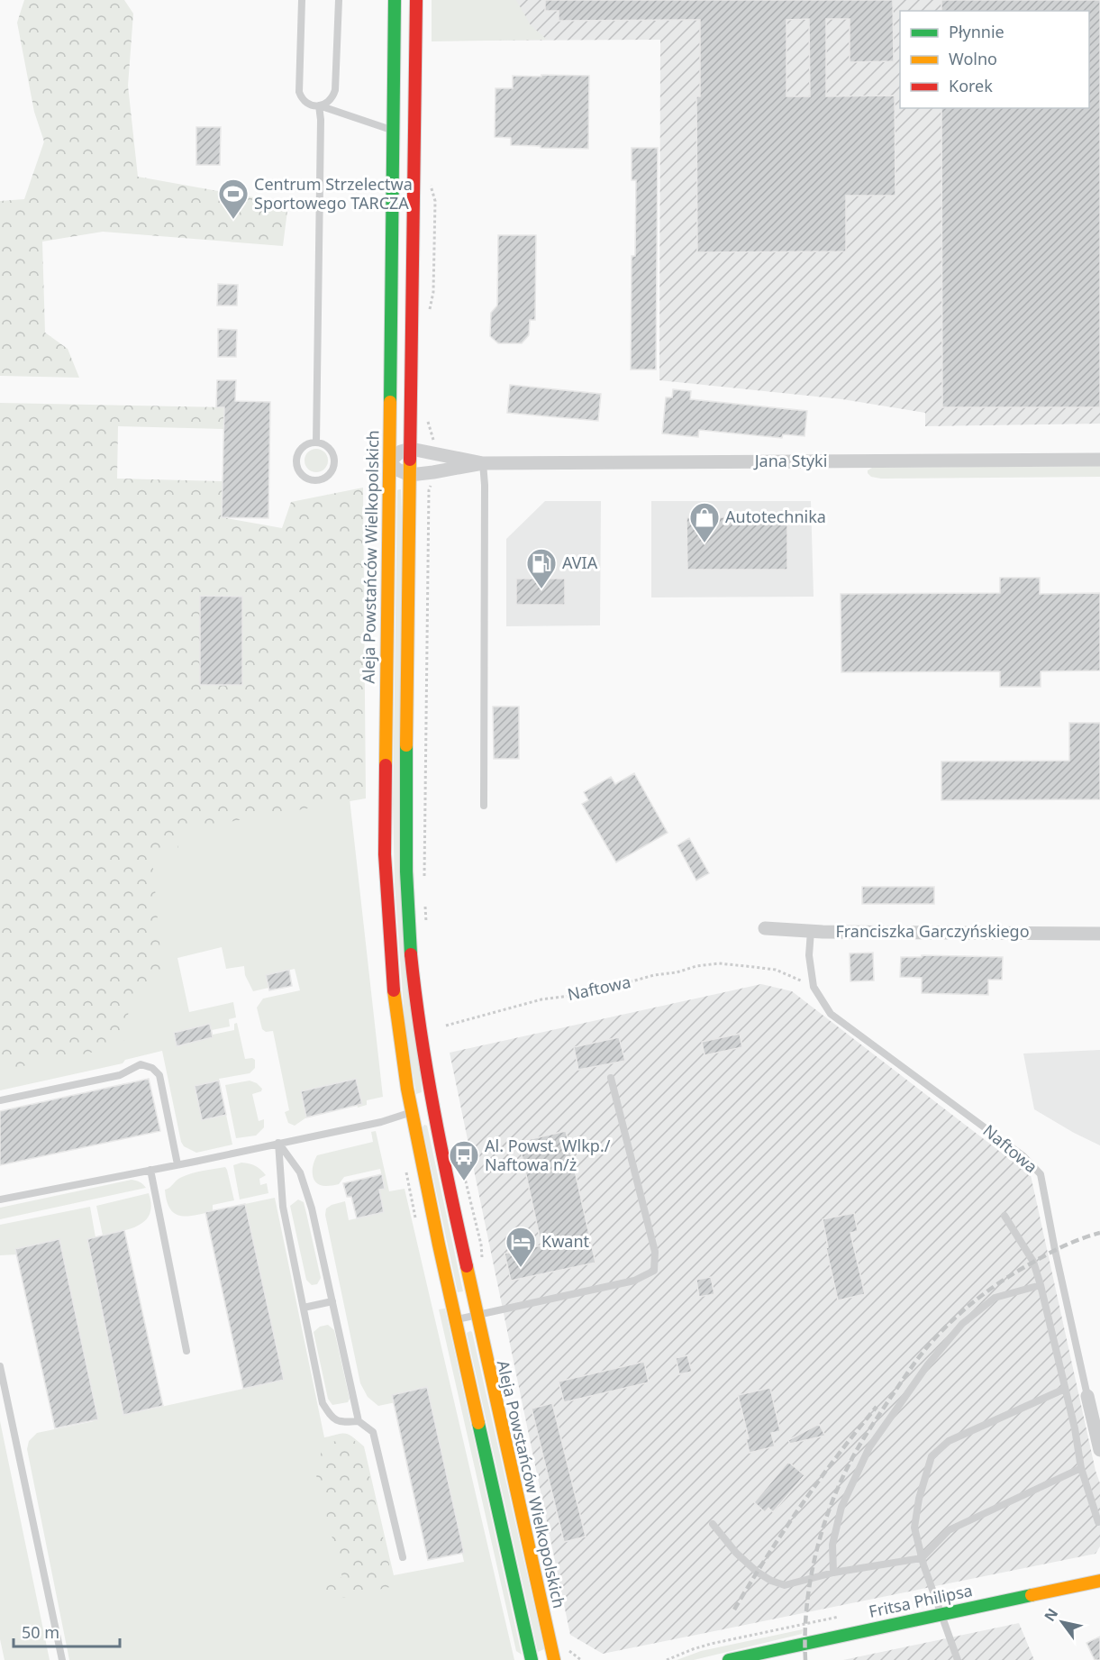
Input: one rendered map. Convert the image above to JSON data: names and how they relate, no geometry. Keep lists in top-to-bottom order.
{
  "streets": {
    "main road": ["Aleja Powstańców Wielkopolskich", "Fritsa Philipsa"],
    "street": ["Jana Styki", "Franciszka Garczyńskiego", "Naftowa"]
  },
  "crossings": [
    ["Jana Styki", "Aleja Powstańców Wielkopolskich"],
    ["Franciszka Garczyńskiego", "Naftowa"]
  ],
  "places": {
    "sports": ["Centrum Strzelectwa Sportowego TARCZA"],
    "shop": ["Autotechnika"],
    "fuel station": ["AVIA"],
    "bus stop": ["Al. Powst. Wlkp./ Naftowa n/ż"],
    "hotel": ["Kwant"]
  },
  "legend": ["Płynnie", "Wolno", "Korek"],
  "scale_bar": "50 m",
  "north": "top left"
}
